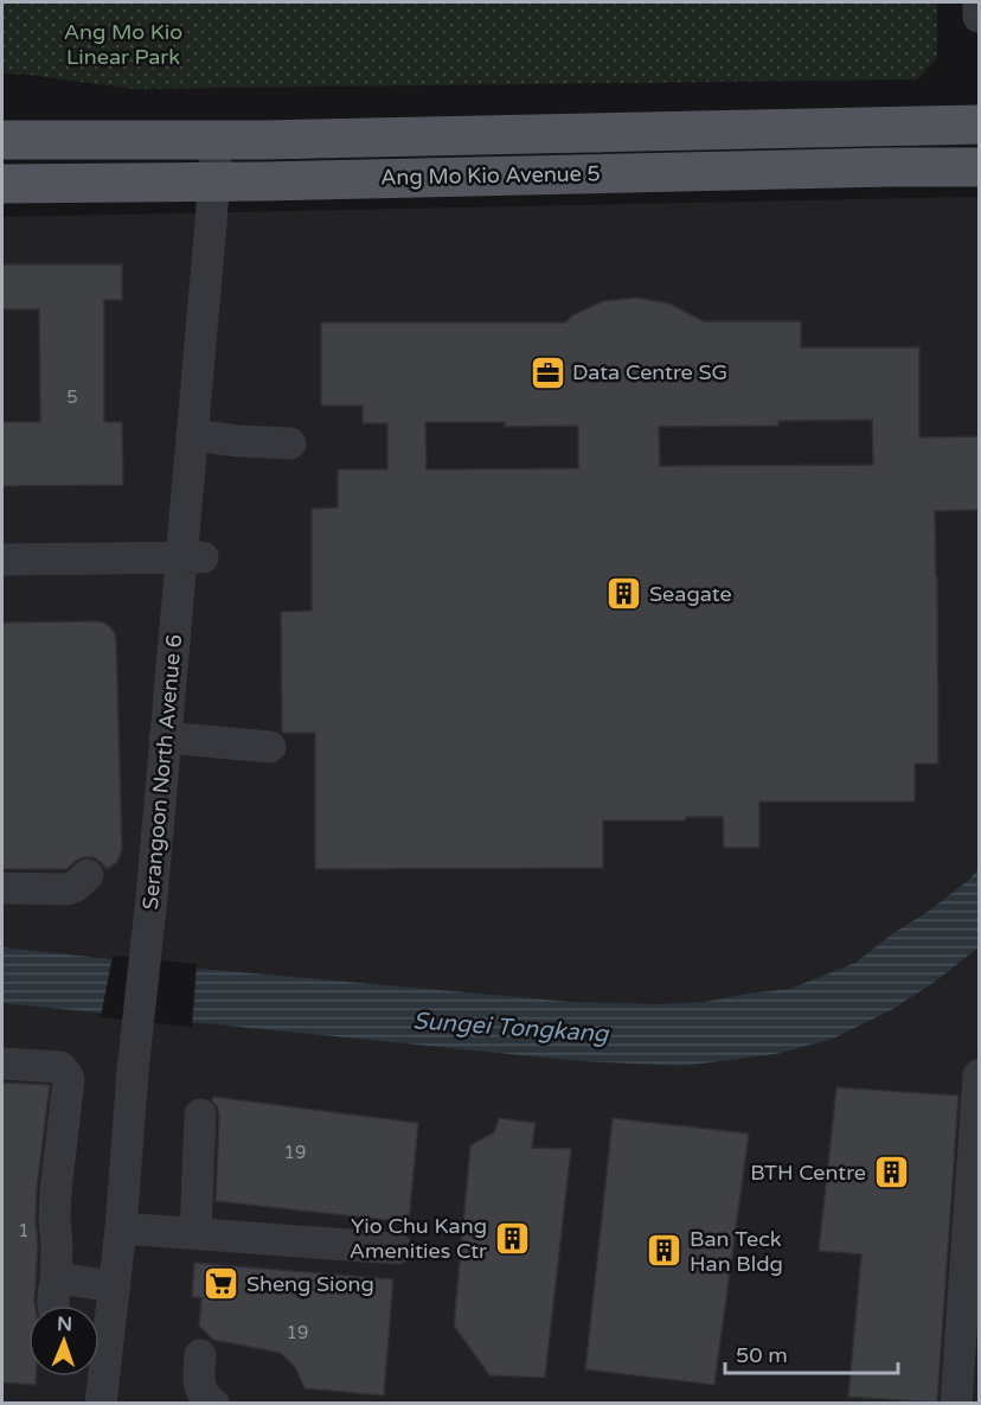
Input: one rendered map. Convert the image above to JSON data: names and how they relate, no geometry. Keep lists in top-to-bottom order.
{
  "streets": {
    "main road": ["Ang Mo Kio Avenue 5"],
    "street": ["Serangoon North Avenue 6"]
  },
  "crossings": [
    ["Ang Mo Kio Avenue 5", "Serangoon North Avenue 6"]
  ],
  "water": ["Sungei Tongkang"],
  "parks": ["Ang Mo Kio Linear Park"],
  "places": {
    "office": ["Data Centre SG"],
    "building": [
      "Seagate",
      "BTH Centre",
      "Yio Chu Kang Amenities Ctr",
      "Ban Teck Han Bldg"
    ],
    "supermarket": ["Sheng Siong"]
  },
  "house_numbers": [
    "5",
    "19",
    "1",
    "19"
  ],
  "scale_bar": "50 m",
  "north": "top"
}
